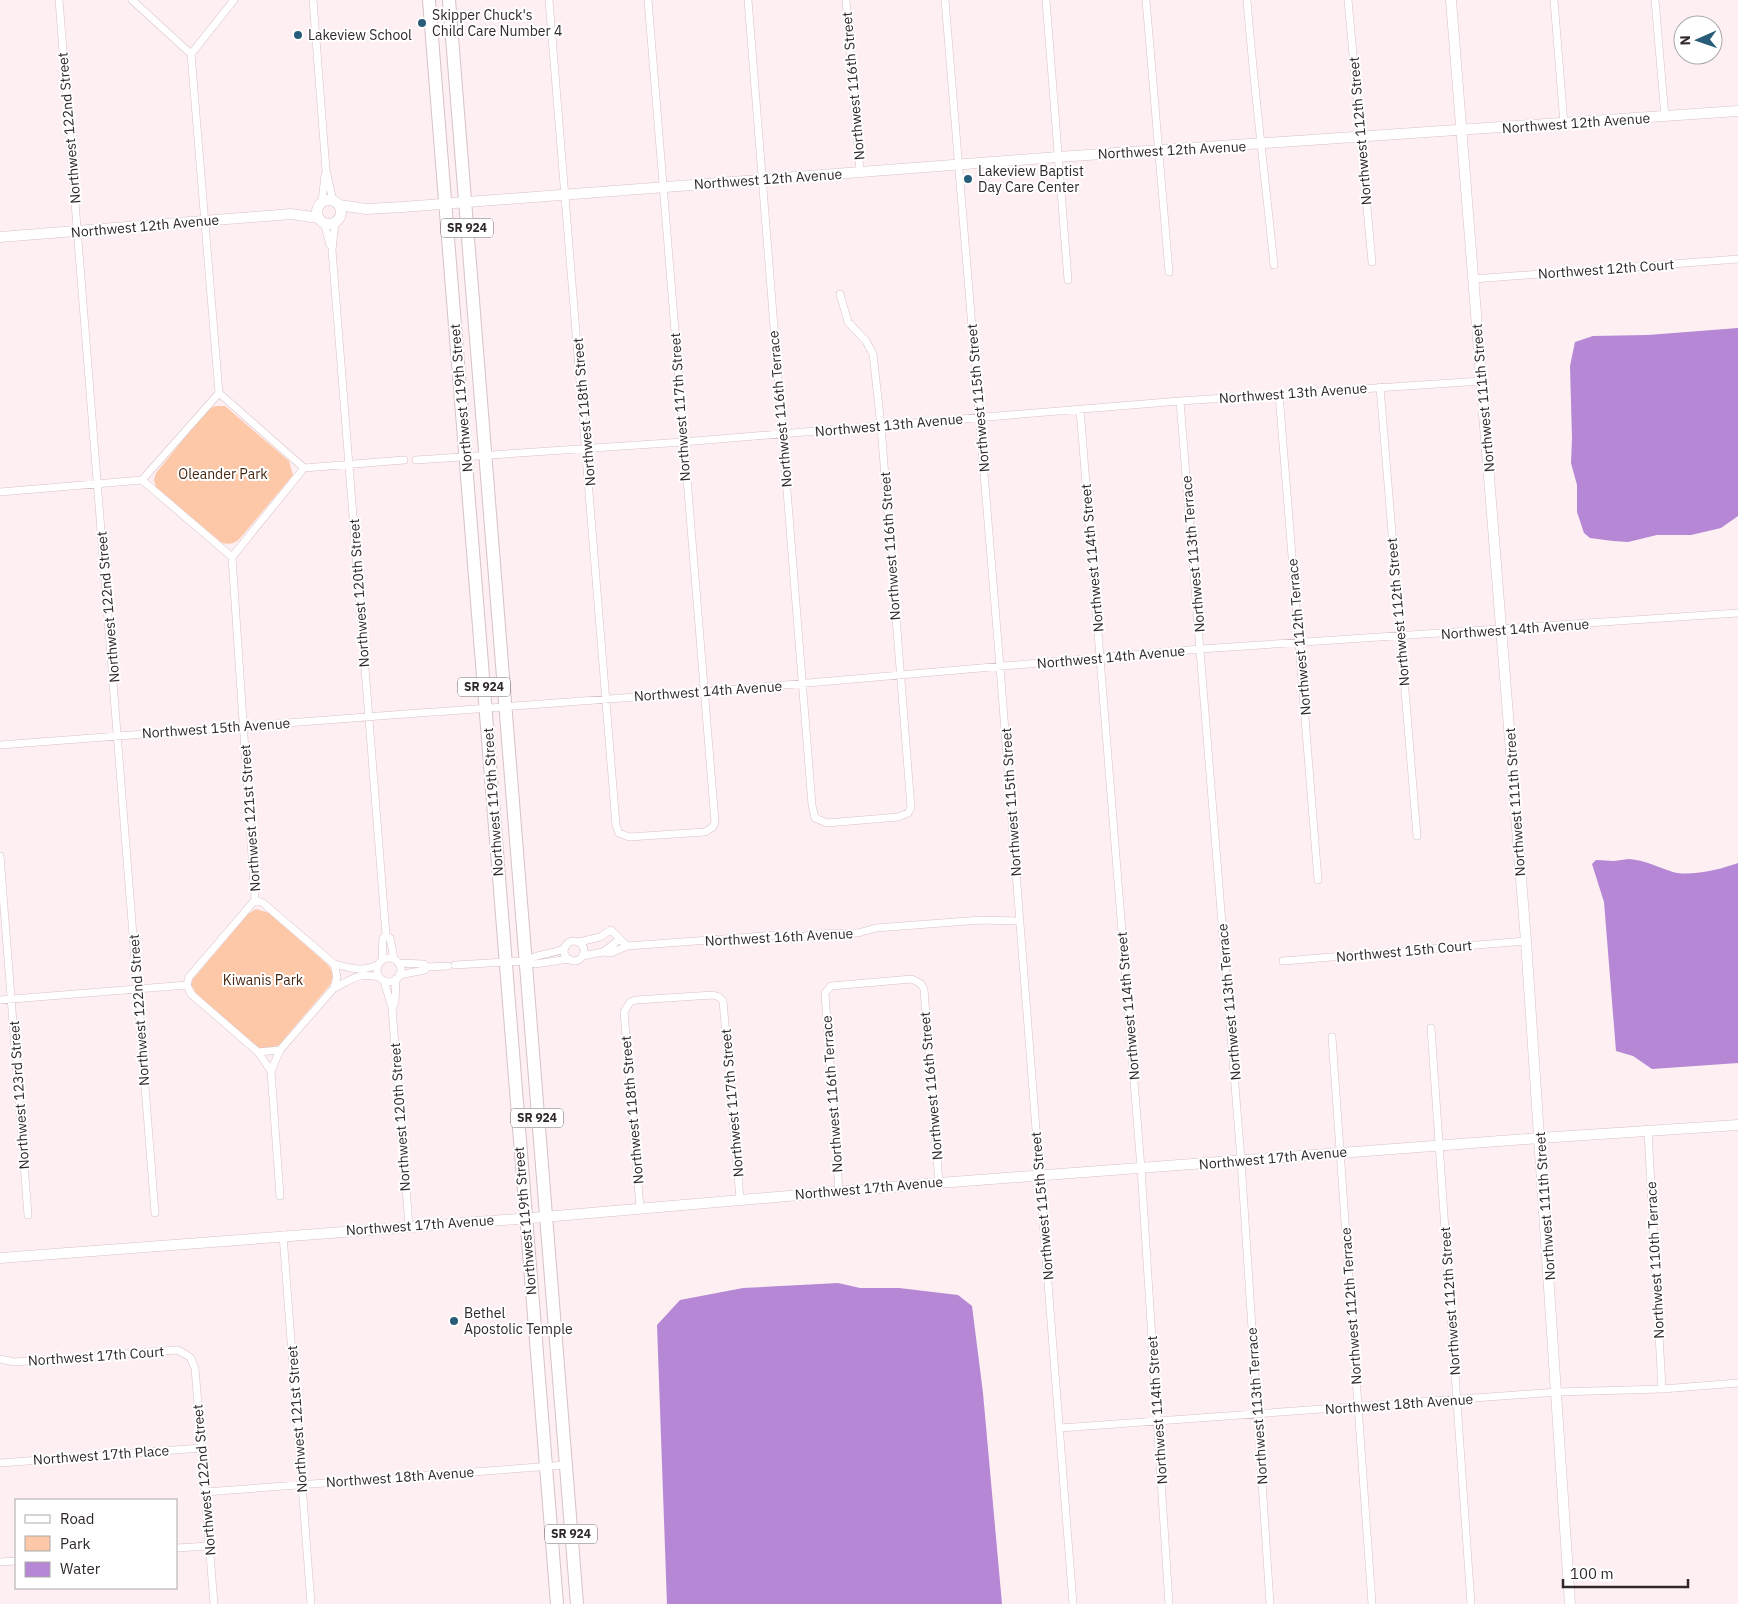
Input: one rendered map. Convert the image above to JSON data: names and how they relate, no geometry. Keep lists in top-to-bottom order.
{
  "streets": {
    "highway": ["SR 924", "Northwest 119th Street"],
    "street": [
      "Northwest 116th Street",
      "Northwest 12th Avenue",
      "Northwest 122nd Street",
      "Northwest 112th Street",
      "Northwest 12th Court",
      "Northwest 13th Avenue",
      "Northwest 115th Street",
      "Northwest 111th Street",
      "Northwest 117th Street",
      "Northwest 116th Terrace",
      "Northwest 118th Street",
      "Northwest 113th Terrace",
      "Northwest 114th Street",
      "Northwest 120th Street",
      "Northwest 14th Avenue",
      "Northwest 112th Terrace",
      "Northwest 15th Avenue",
      "Northwest 121st Street",
      "Northwest 16th Avenue",
      "Northwest 15th Court",
      "Northwest 123rd Street",
      "Northwest 17th Avenue",
      "Northwest 110th Terrace",
      "Northwest 17th Court",
      "Northwest 18th Avenue",
      "Northwest 17th Place"
    ]
  },
  "crossings": [
    ["Northwest 116th Street", "Northwest 12th Avenue"],
    ["Northwest 116th Street", "Northwest 13th Avenue"],
    ["Northwest 116th Street", "Northwest 116th Terrace"],
    ["Northwest 116th Street", "Northwest 14th Avenue"],
    ["Northwest 116th Street", "Northwest 17th Avenue"],
    ["Northwest 12th Avenue", "Northwest 122nd Street"],
    ["Northwest 12th Avenue", "Northwest 112th Street"],
    ["Northwest 12th Avenue", "Northwest 119th Street"],
    ["Northwest 12th Avenue", "Northwest 115th Street"],
    ["Northwest 12th Avenue", "Northwest 111th Street"],
    ["Northwest 12th Avenue", "Northwest 117th Street"],
    ["Northwest 12th Avenue", "Northwest 116th Terrace"],
    ["Northwest 12th Avenue", "Northwest 118th Street"],
    ["Northwest 12th Avenue", "Northwest 120th Street"],
    ["Northwest 122nd Street", "Northwest 15th Avenue"],
    ["Northwest 122nd Street", "Northwest 17th Court"],
    ["Northwest 122nd Street", "Northwest 18th Avenue"],
    ["Northwest 122nd Street", "Northwest 17th Place"],
    ["Northwest 112th Street", "Northwest 13th Avenue"],
    ["Northwest 112th Street", "Northwest 14th Avenue"],
    ["Northwest 112th Street", "Northwest 17th Avenue"],
    ["Northwest 112th Street", "Northwest 18th Avenue"],
    ["Northwest 12th Court", "Northwest 111th Street"],
    ["Northwest 13th Avenue", "Northwest 119th Street"],
    ["Northwest 13th Avenue", "Northwest 115th Street"],
    ["Northwest 13th Avenue", "Northwest 111th Street"],
    ["Northwest 13th Avenue", "Northwest 117th Street"],
    ["Northwest 13th Avenue", "Northwest 116th Terrace"],
    ["Northwest 13th Avenue", "Northwest 118th Street"],
    ["Northwest 13th Avenue", "Northwest 113th Terrace"],
    ["Northwest 13th Avenue", "Northwest 114th Street"],
    ["Northwest 13th Avenue", "Northwest 112th Terrace"],
    ["Northwest 119th Street", "Northwest 14th Avenue"],
    ["Northwest 119th Street", "Northwest 15th Avenue"],
    ["Northwest 119th Street", "Northwest 16th Avenue"],
    ["Northwest 119th Street", "Northwest 17th Avenue"],
    ["Northwest 119th Street", "Northwest 18th Avenue"],
    ["Northwest 115th Street", "Northwest 14th Avenue"],
    ["Northwest 115th Street", "Northwest 16th Avenue"],
    ["Northwest 115th Street", "Northwest 17th Avenue"],
    ["Northwest 115th Street", "Northwest 18th Avenue"],
    ["Northwest 111th Street", "Northwest 14th Avenue"],
    ["Northwest 111th Street", "Northwest 15th Court"],
    ["Northwest 111th Street", "Northwest 17th Avenue"],
    ["Northwest 111th Street", "Northwest 18th Avenue"],
    ["Northwest 117th Street", "Northwest 118th Street"],
    ["Northwest 117th Street", "Northwest 14th Avenue"],
    ["Northwest 117th Street", "Northwest 17th Avenue"],
    ["Northwest 116th Terrace", "Northwest 14th Avenue"],
    ["Northwest 116th Terrace", "Northwest 17th Avenue"],
    ["Northwest 118th Street", "Northwest 14th Avenue"],
    ["Northwest 118th Street", "Northwest 17th Avenue"],
    ["Northwest 113th Terrace", "Northwest 14th Avenue"],
    ["Northwest 113th Terrace", "Northwest 17th Avenue"],
    ["Northwest 113th Terrace", "Northwest 18th Avenue"],
    ["Northwest 114th Street", "Northwest 14th Avenue"],
    ["Northwest 114th Street", "Northwest 17th Avenue"],
    ["Northwest 114th Street", "Northwest 18th Avenue"],
    ["Northwest 120th Street", "Northwest 15th Avenue"],
    ["Northwest 120th Street", "Northwest 17th Avenue"],
    ["Northwest 14th Avenue", "Northwest 112th Terrace"],
    ["Northwest 14th Avenue", "Northwest 15th Avenue"],
    ["Northwest 112th Terrace", "Northwest 17th Avenue"],
    ["Northwest 112th Terrace", "Northwest 18th Avenue"],
    ["Northwest 15th Avenue", "Northwest 121st Street"],
    ["Northwest 121st Street", "Northwest 17th Avenue"],
    ["Northwest 121st Street", "Northwest 18th Avenue"],
    ["Northwest 17th Avenue", "Northwest 110th Terrace"],
    ["Northwest 110th Terrace", "Northwest 18th Avenue"]
  ],
  "parks": ["Oleander Park", "Kiwanis Park"],
  "places": [
    "Skipper Chuck's Child Care Number 4",
    "Lakeview School",
    "Lakeview Baptist Day Care Center",
    "Bethel Apostolic Temple"
  ],
  "legend": ["Road", "Park", "Water"],
  "scale_bar": "100 m",
  "north": "left"
}
